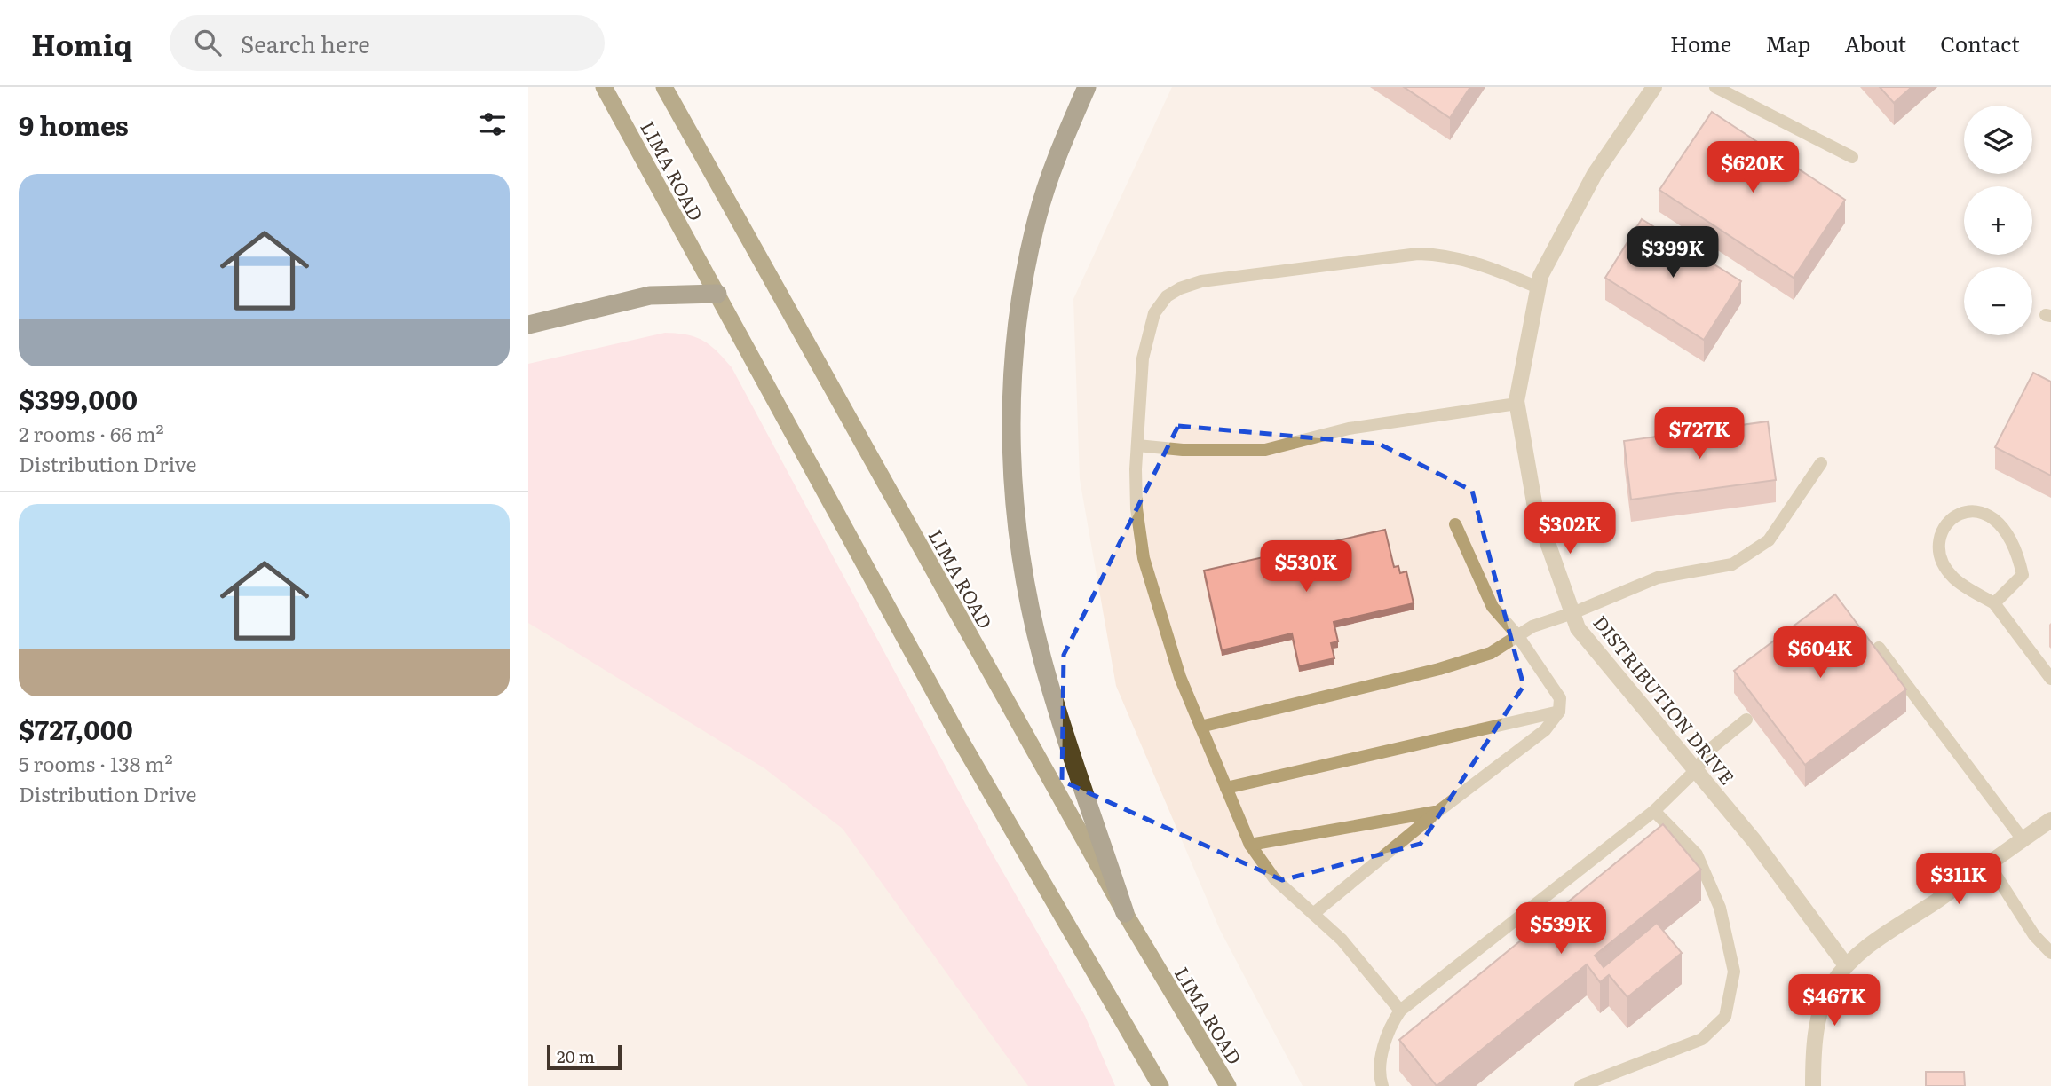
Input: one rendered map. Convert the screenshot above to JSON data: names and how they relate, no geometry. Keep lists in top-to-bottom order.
{
  "streets": {
    "highway": ["LIMA ROAD"],
    "street": ["DISTRIBUTION DRIVE"]
  },
  "scale_bar": "20 m",
  "page": {
    "header": "Homiq",
    "search": "Search here",
    "nav": [
      "Home",
      "Map",
      "About",
      "Contact"
    ],
    "heading": "9 homes",
    "map_buttons": ["+", "−"],
    "price": [
      "$620K",
      "$399K",
      "$727K",
      "$302K",
      "$530K",
      "$604K",
      "$311K",
      "$539K",
      "$467K"
    ],
    "list": [
      {
        "name": "$399,000",
        "note": "2 rooms · 66 m² · Distribution Drive"
      },
      {
        "name": "$727,000",
        "note": "5 rooms · 138 m² · Distribution Drive"
      }
    ],
    "scale": "20 m"
  }
}
